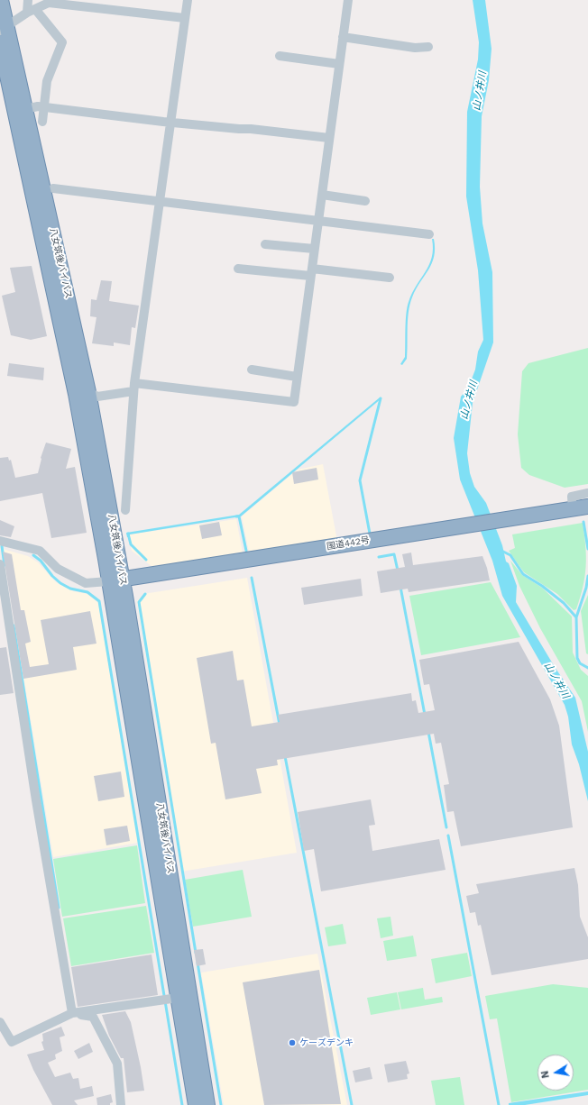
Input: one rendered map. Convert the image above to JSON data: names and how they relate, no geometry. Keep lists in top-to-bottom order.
{
  "streets": {
    "highway": ["八女筑後バイパス", "国道442号"]
  },
  "crossings": [
    ["八女筑後バイパス", "国道442号"]
  ],
  "water": ["山ノ井川"],
  "places": ["ケーズデンキ"],
  "north": "left"
}
